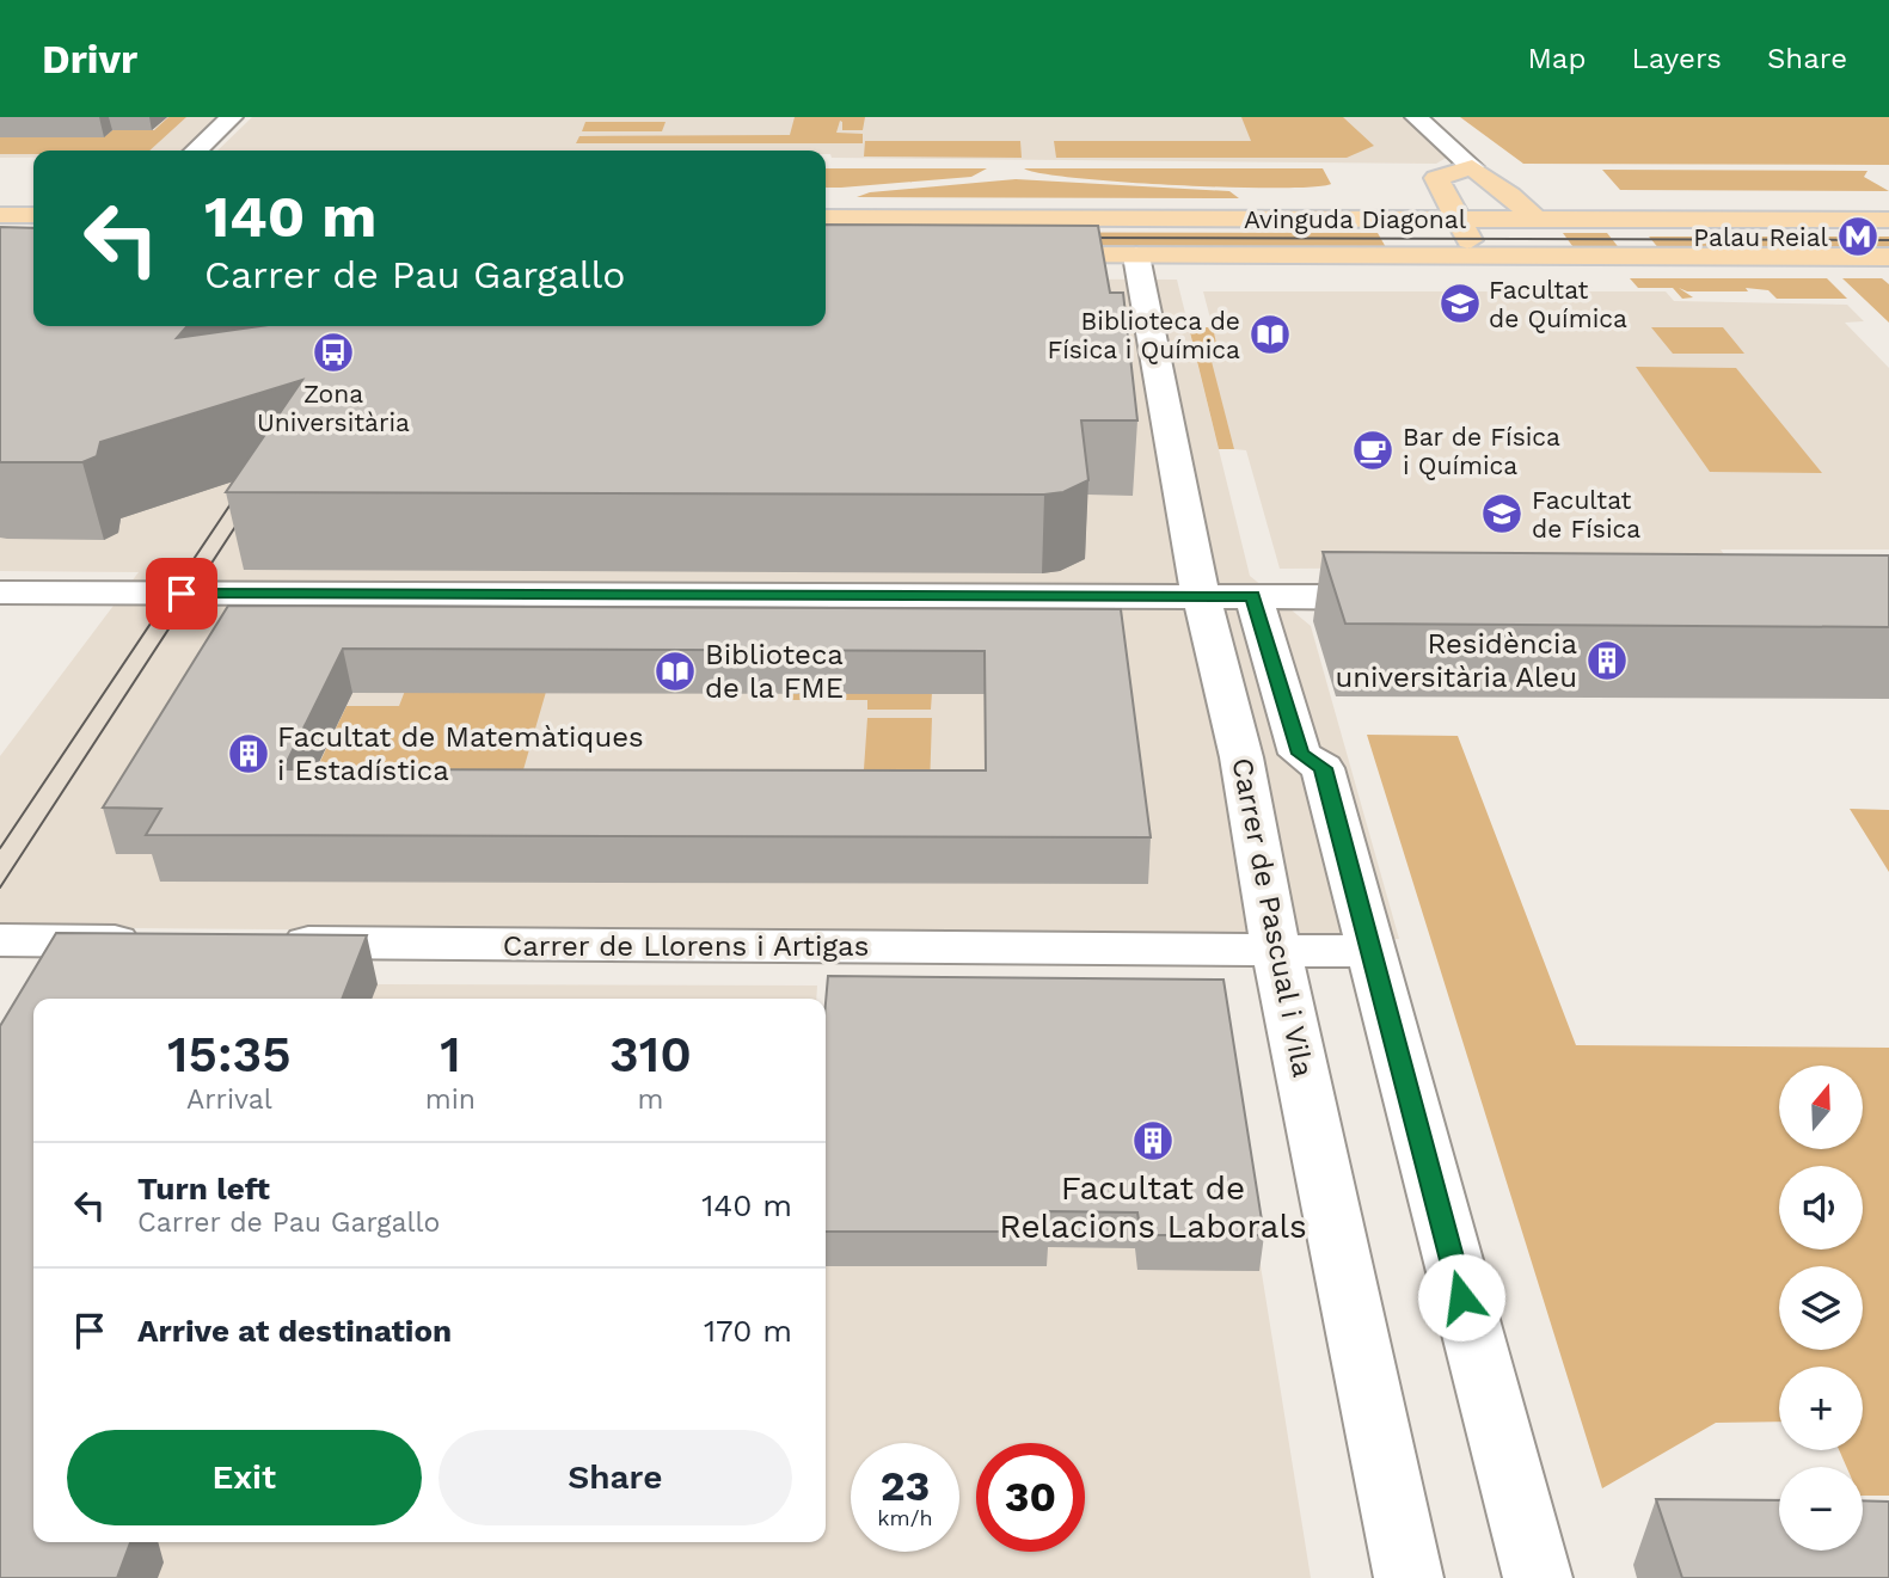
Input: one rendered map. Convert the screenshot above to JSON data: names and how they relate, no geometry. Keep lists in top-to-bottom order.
{
  "streets": {
    "main road": ["Avinguda Diagonal"],
    "street": ["Carrer de Pascual i Vila", "Carrer de Llorens i Artigas"]
  },
  "crossings": [
    ["Carrer de Pascual i Vila", "Carrer de Llorens i Artigas"]
  ],
  "places": {
    "metro station": ["Palau Reial"],
    "school or university": ["Facultat de Química", "Facultat de Física"],
    "library": ["Biblioteca de Física i Química", "Biblioteca de la FME"],
    "bus stop": ["Zona Universitària"],
    "cafe": ["Bar de Física i Química"],
    "building": ["Residència universitària Aleu", "Facultat de Matemàtiques i Estadística", "Facultat de Relacions Laborals"]
  },
  "north": "top",
  "page": {
    "header": "Drivr",
    "nav": ["Map", "Layers", "Share"],
    "turn": ["140 m", "Carrer de Pau Gargallo"],
    "eta": [
      "15:35",
      "Arrival",
      "1",
      "min",
      "310",
      "m"
    ],
    "map_buttons": ["+", "−"],
    "list": [
      {
        "name": "Turn left",
        "note": "Carrer de Pau Gargallo",
        "value": "140 m"
      },
      {
        "name": "Arrive at destination",
        "value": "170 m"
      }
    ],
    "buttons": ["Exit", "Share"],
    "speed": "23 km/h",
    "limit": "30"
  }
}
